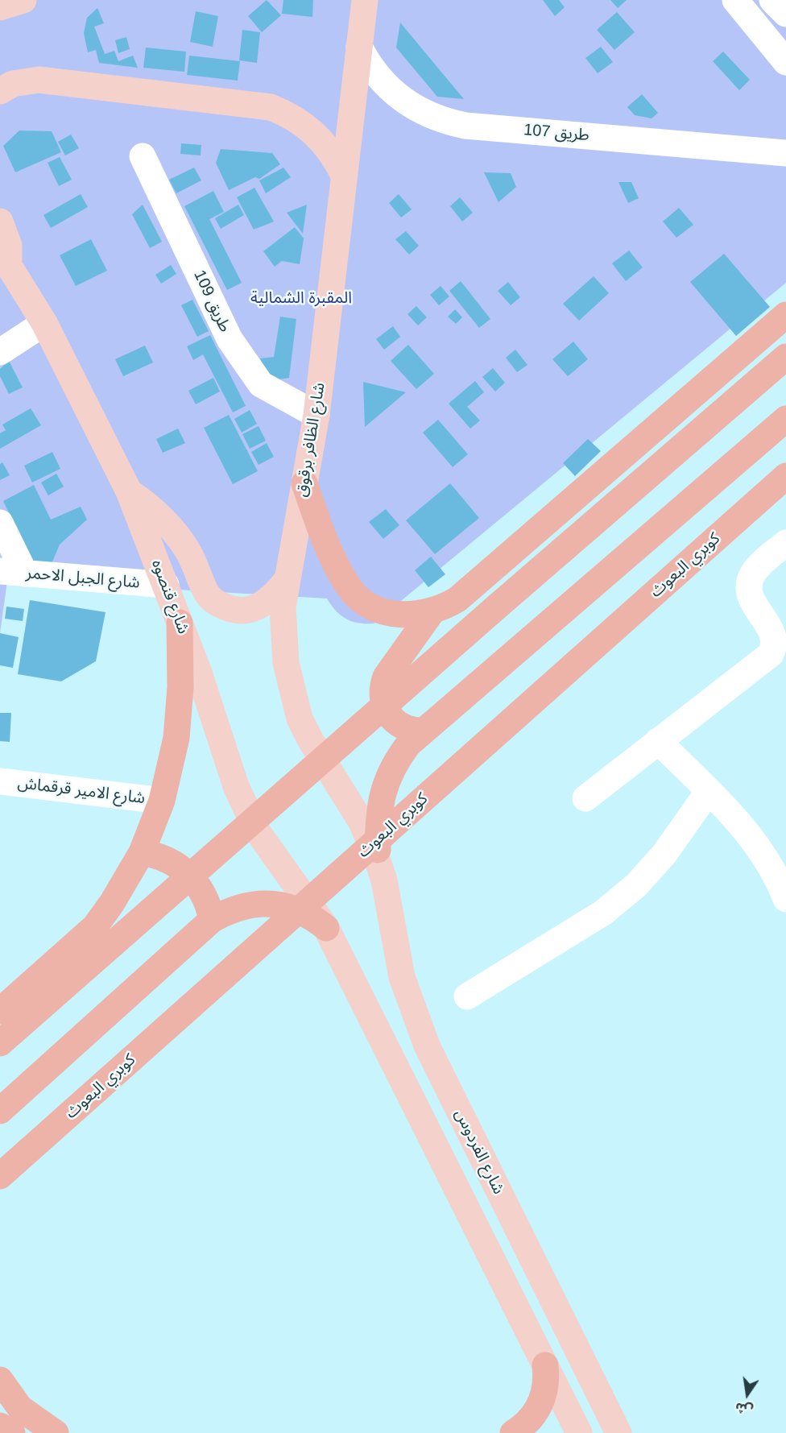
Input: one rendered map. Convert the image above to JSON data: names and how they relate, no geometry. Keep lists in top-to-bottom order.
{
  "streets": {
    "highway": ["كوبري البعوث"],
    "main road": ["شارع الظافر برقوق", "شارع قنصوه", "شارع الفردوس"],
    "street": [
      "طريق 107",
      "طريق 109",
      "شارع الجبل الاحمر",
      "شارع الامير قرقماش"
    ]
  },
  "crossings": [
    ["طريق 107", "شارع الظافر برقوق"],
    ["طريق 109", "شارع الظافر برقوق"],
    ["شارع الظافر برقوق", "شارع الفردوس"],
    ["شارع الجبل الاحمر", "شارع قنصوه"]
  ],
  "parks": ["المقبرة الشمالية"],
  "north": "bottom"
}
